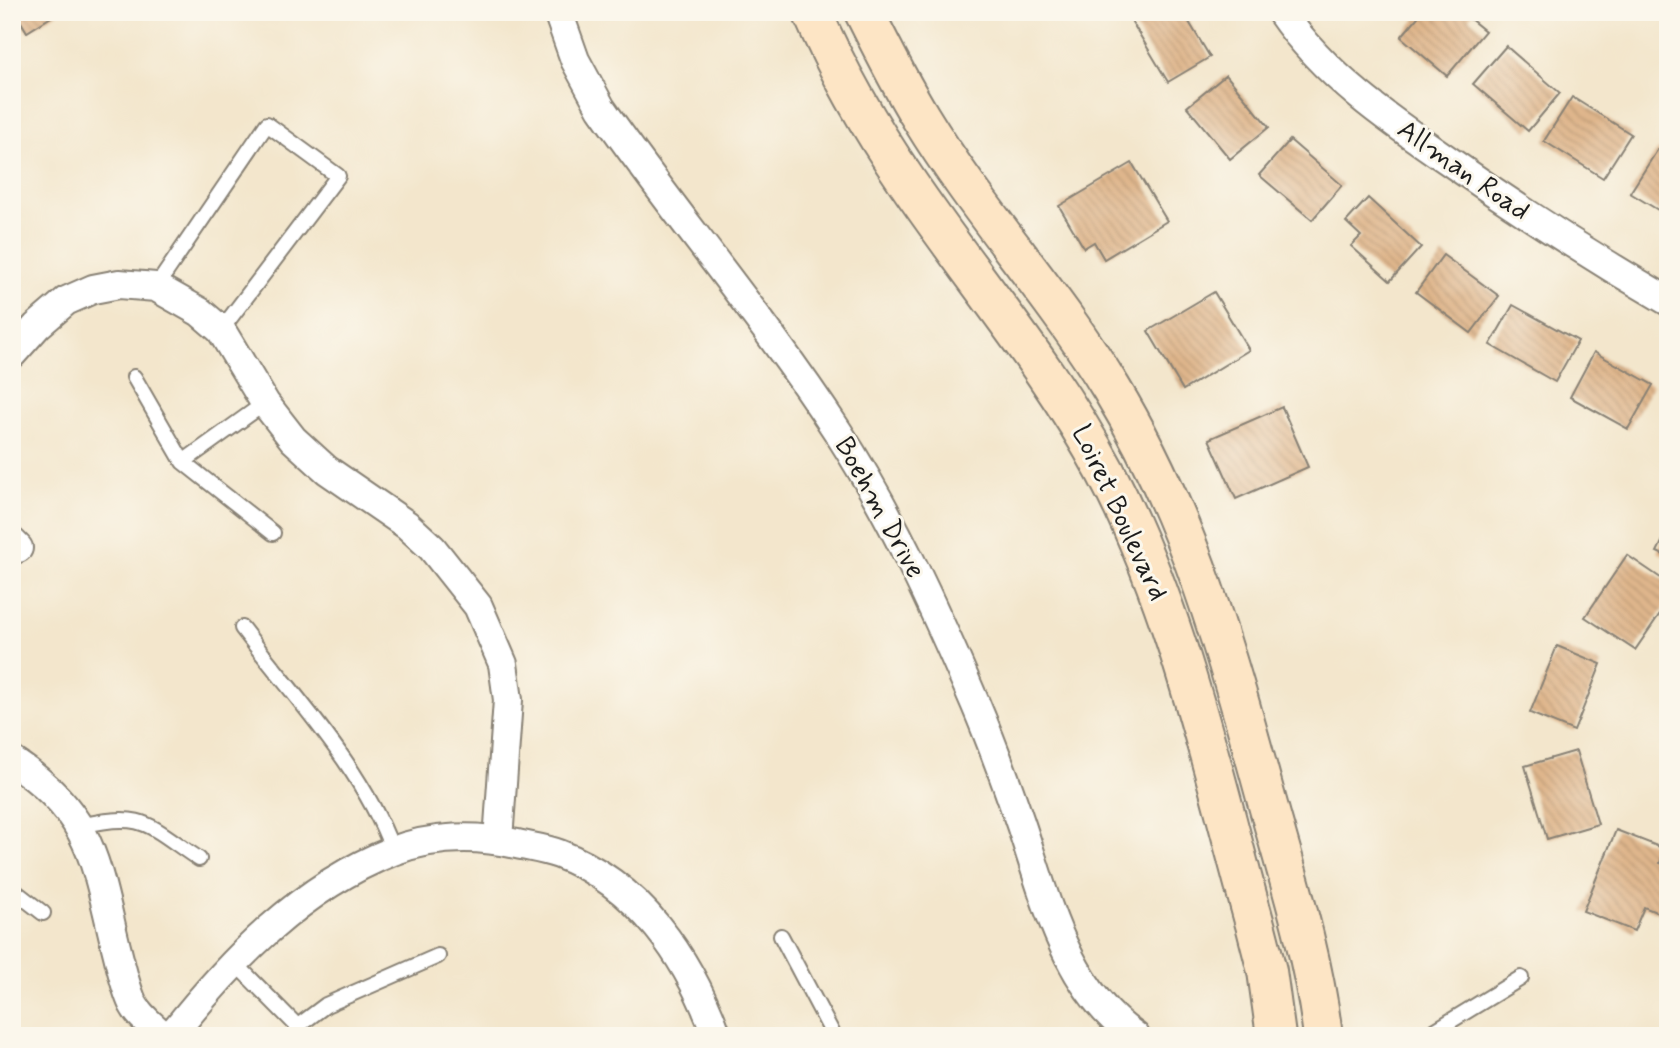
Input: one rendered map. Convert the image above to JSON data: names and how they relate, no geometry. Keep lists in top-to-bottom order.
{
  "streets": {
    "street": ["Allman Road", "Boehm Drive", "Loiret Boulevard"]
  }
}
